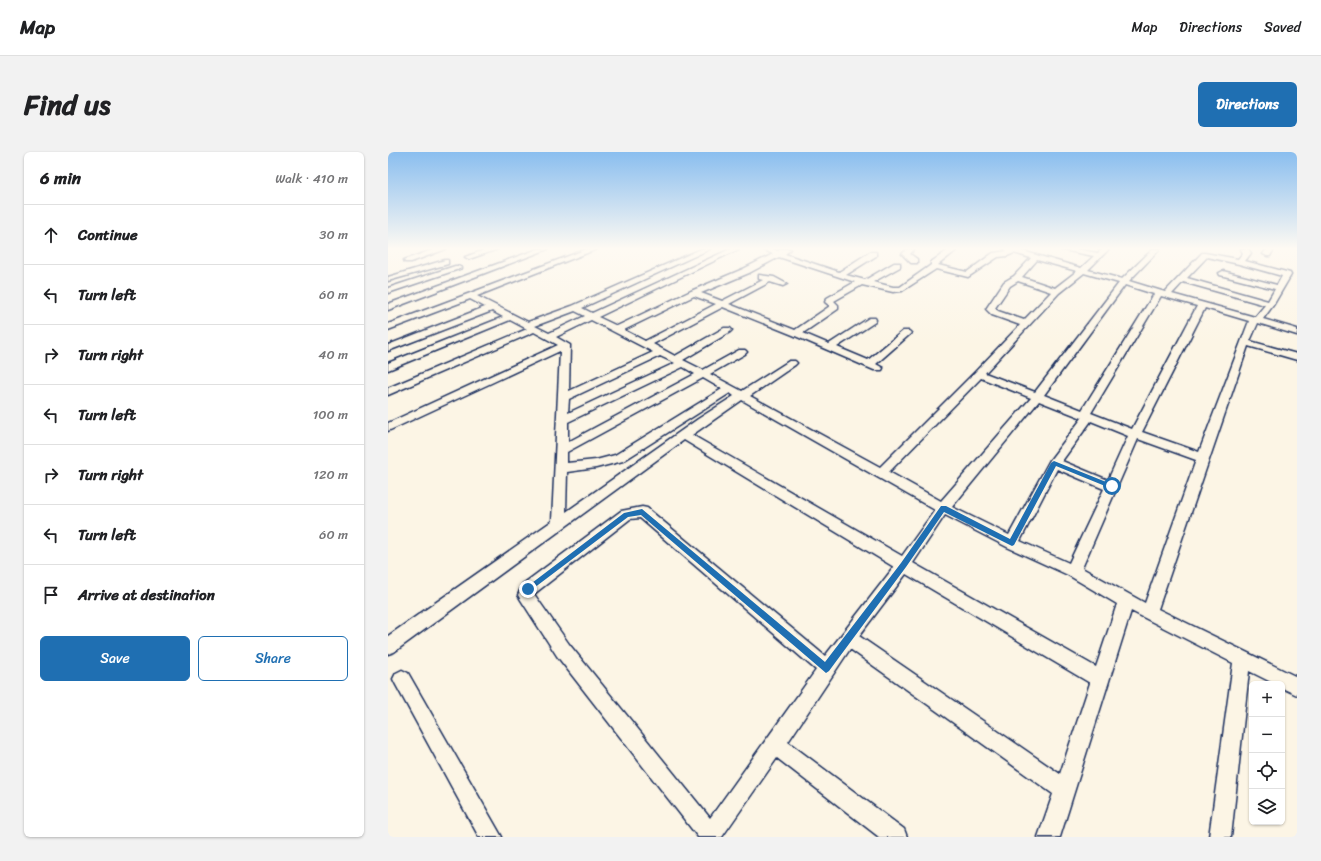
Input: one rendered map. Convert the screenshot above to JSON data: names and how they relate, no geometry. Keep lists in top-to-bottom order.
{
  "page": {
    "header": "Map",
    "nav": ["Map", "Directions", "Saved"],
    "title": "Find us",
    "buttons": [
      "Directions",
      ["Save", "Share"]
    ],
    "heading": ["6 min", "Walk · 410 m"],
    "list": [
      ["Continue", "30 m"],
      ["Turn left", "60 m"],
      ["Turn right", "40 m"],
      ["Turn left", "100 m"],
      ["Turn right", "120 m"],
      ["Turn left", "60 m"],
      "Arrive at destination"
    ],
    "map_buttons": ["+", "−"]
  }
}
